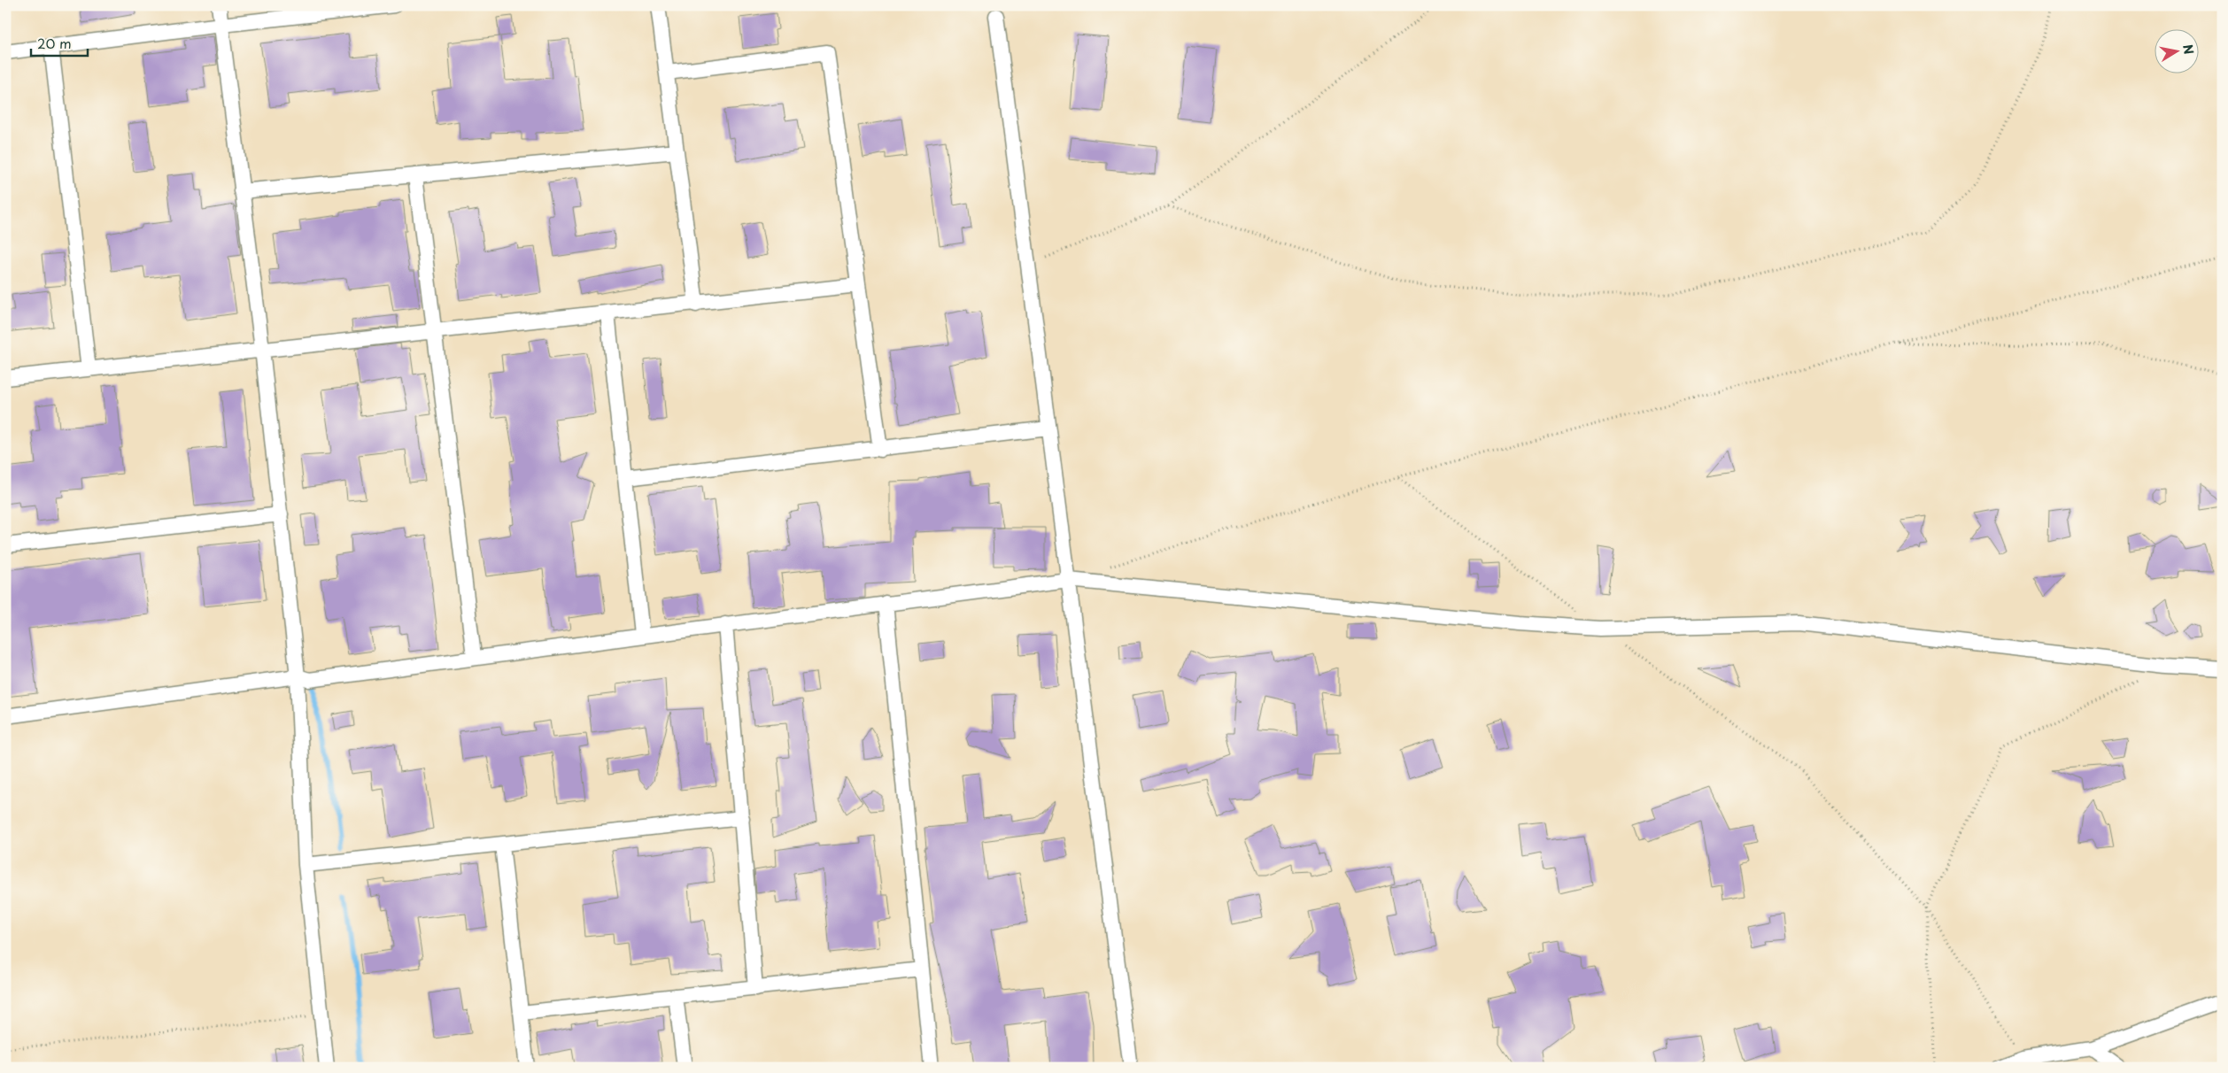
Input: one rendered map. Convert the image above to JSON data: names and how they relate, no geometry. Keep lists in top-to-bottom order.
{
  "scale_bar": "20 m",
  "north": "right"
}
